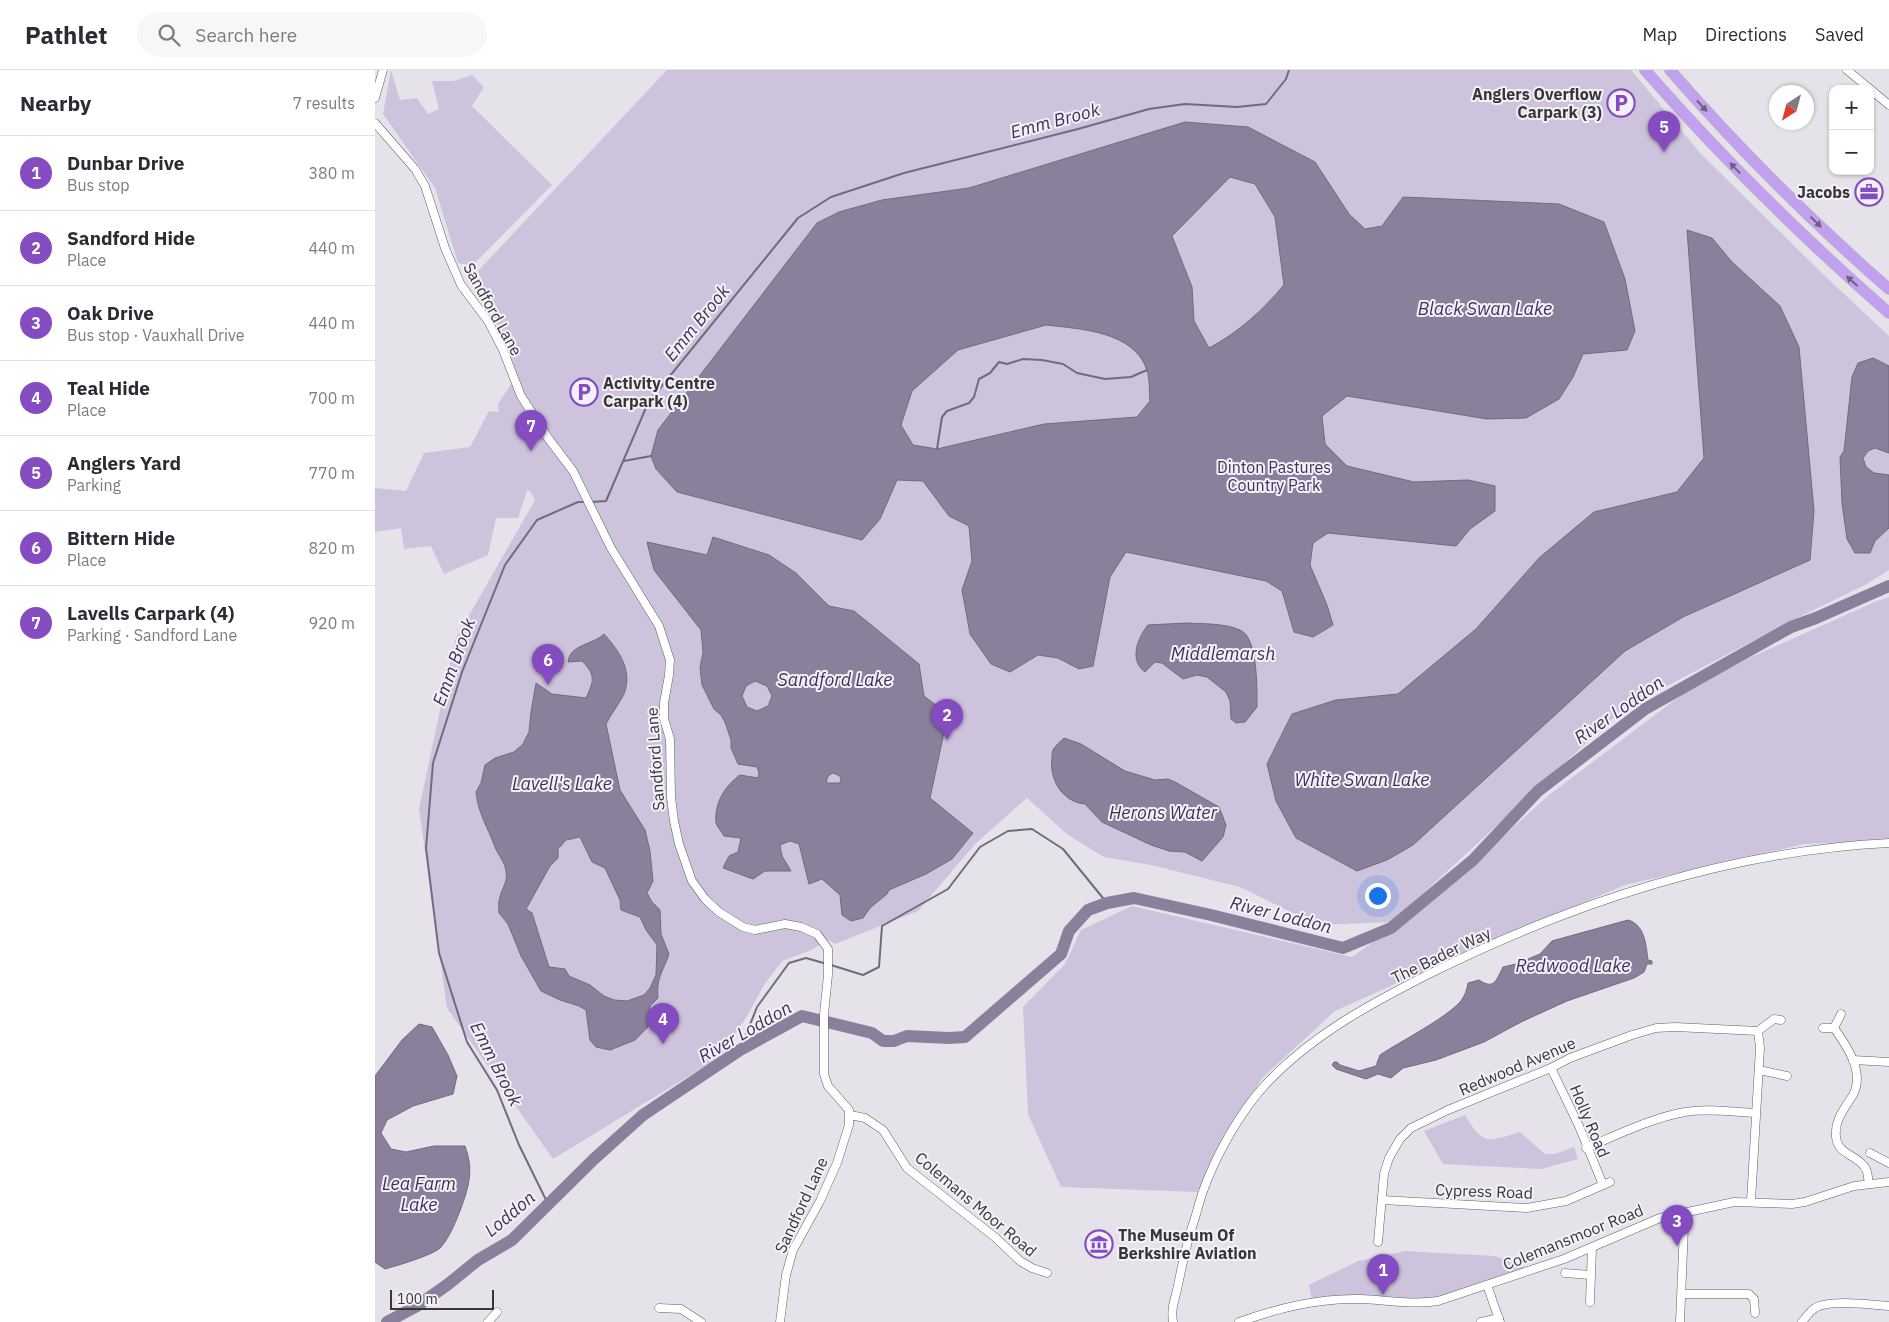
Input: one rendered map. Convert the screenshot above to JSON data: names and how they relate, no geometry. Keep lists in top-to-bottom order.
{
  "streets": {
    "street": [
      "Sandford Lane",
      "The Bader Way",
      "Redwood Avenue",
      "Holly Road",
      "Cypress Road",
      "Colemans Moor Road",
      "Colemansmoor Road"
    ]
  },
  "crossings": [
    ["Sandford Lane", "Colemans Moor Road"],
    ["Redwood Avenue", "Holly Road"],
    ["Redwood Avenue", "Cypress Road"],
    ["Holly Road", "Cypress Road"]
  ],
  "water": [
    "Emm Brook",
    "Black Swan Lake",
    "Middlemarsh",
    "Sandford Lake",
    "River Loddon",
    "White Swan Lake",
    "Lavell's Lake",
    "Herons Water",
    "Redwood Lake",
    "Lea Farm Lake",
    "Loddon"
  ],
  "parks": ["Dinton Pastures Country Park"],
  "places": {
    "parking": ["Anglers Overflow Carpark (3)", "Activity Centre Carpark (4)"],
    "office": ["Jacobs"],
    "museum": ["The Museum Of Berkshire Aviation"]
  },
  "scale_bar": "100 m",
  "north": "bottom left",
  "page": {
    "header": "Pathlet",
    "search": "Search here",
    "nav": ["Map", "Directions", "Saved"],
    "heading": ["Nearby", "7 results"],
    "map_buttons": ["+", "−"],
    "pins": [
      "5",
      "7",
      "6",
      "2",
      "4",
      "3",
      "1"
    ],
    "list": [
      {
        "mark": "1",
        "name": "Dunbar Drive",
        "note": "Bus stop",
        "value": "380 m"
      },
      {
        "mark": "2",
        "name": "Sandford Hide",
        "note": "Place",
        "value": "440 m"
      },
      {
        "mark": "3",
        "name": "Oak Drive",
        "note": "Bus stop · Vauxhall Drive",
        "value": "440 m"
      },
      {
        "mark": "4",
        "name": "Teal Hide",
        "note": "Place",
        "value": "700 m"
      },
      {
        "mark": "5",
        "name": "Anglers Yard",
        "note": "Parking",
        "value": "770 m"
      },
      {
        "mark": "6",
        "name": "Bittern Hide",
        "note": "Place",
        "value": "820 m"
      },
      {
        "mark": "7",
        "name": "Lavells Carpark (4)",
        "note": "Parking · Sandford Lane",
        "value": "920 m"
      }
    ],
    "scale": "100 m"
  }
}
